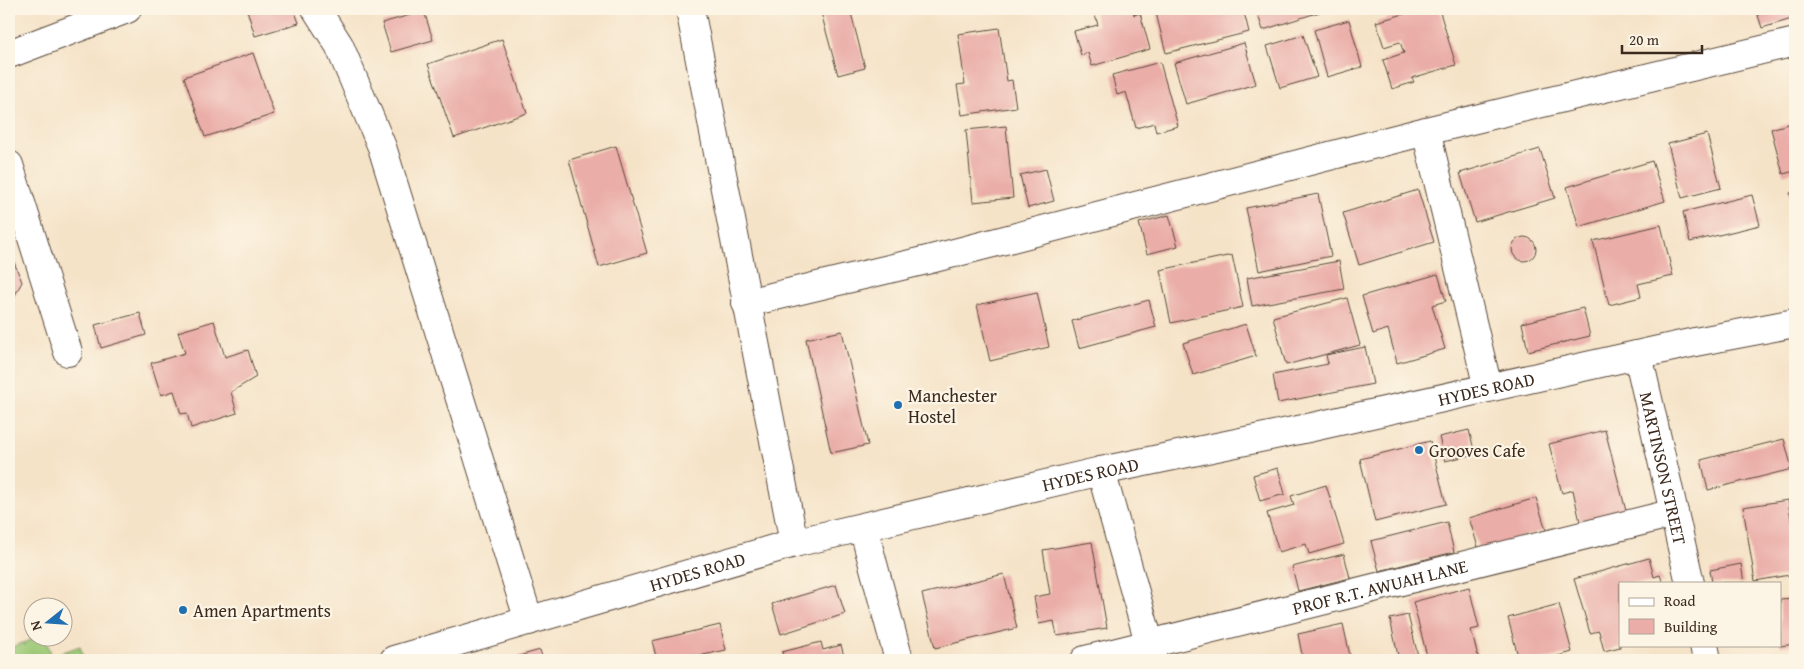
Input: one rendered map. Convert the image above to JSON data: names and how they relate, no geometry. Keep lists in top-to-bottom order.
{
  "streets": {
    "street": ["HYDES ROAD", "MARTINSON STREET", "PROF R.T. AWUAH LANE"]
  },
  "crossings": [
    ["HYDES ROAD", "MARTINSON STREET"],
    ["MARTINSON STREET", "PROF R.T. AWUAH LANE"]
  ],
  "places": ["Manchester Hostel", "Grooves Cafe", "Amen Apartments"],
  "legend": ["Road", "Building"],
  "scale_bar": "20 m",
  "north": "left"
}
